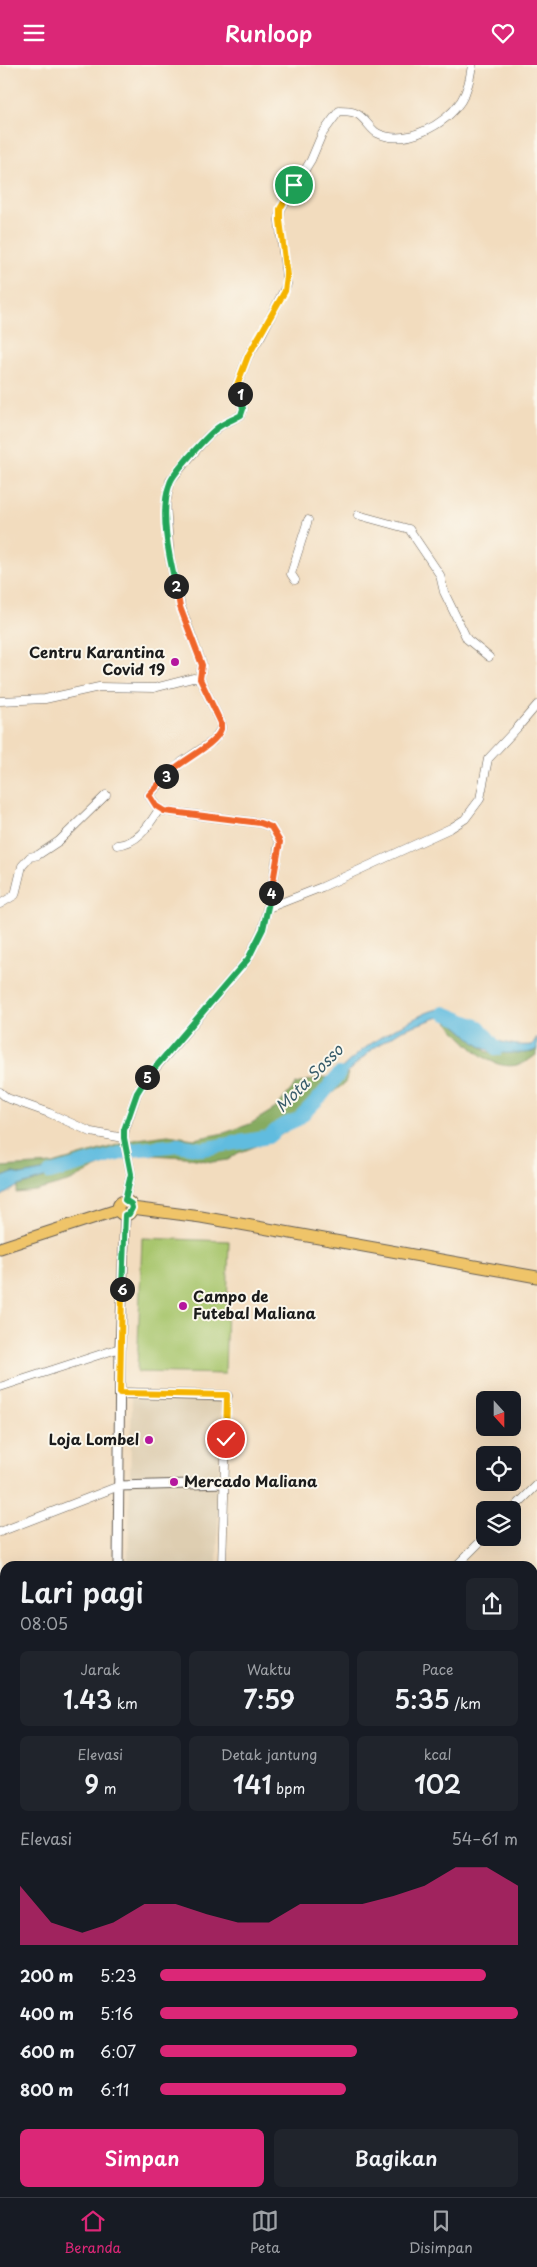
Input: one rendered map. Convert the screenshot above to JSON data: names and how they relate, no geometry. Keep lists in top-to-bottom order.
{
  "water": ["Mota Sosso"],
  "places": [
    "Centru Karantina Covid 19",
    "Campo de Futebal Maliana",
    "Loja Lombel",
    "Mercado Maliana"
  ],
  "north": "bottom",
  "page": {
    "header": "Runloop",
    "pins": [
      "1",
      "2",
      "3",
      "4",
      "5",
      "6"
    ],
    "heading": ["Lari pagi", "08:05"],
    "stats": [
      ["Jarak", "1.43 km"],
      ["Waktu", "7:59"],
      ["Pace", "5:35 /km"],
      ["Elevasi", "9 m"],
      ["Detak jantung", "141 bpm"],
      ["kcal", "102"]
    ],
    "chart": ["Elevasi", "54–61 m"],
    "list": [
      {
        "name": "200 m",
        "note": "5:23"
      },
      {
        "name": "400 m",
        "note": "5:16"
      },
      {
        "name": "600 m",
        "note": "6:07"
      },
      {
        "name": "800 m",
        "note": "6:11"
      }
    ],
    "buttons": ["Simpan", "Bagikan"],
    "tabs": ["Beranda", "Peta", "Disimpan"]
  }
}
